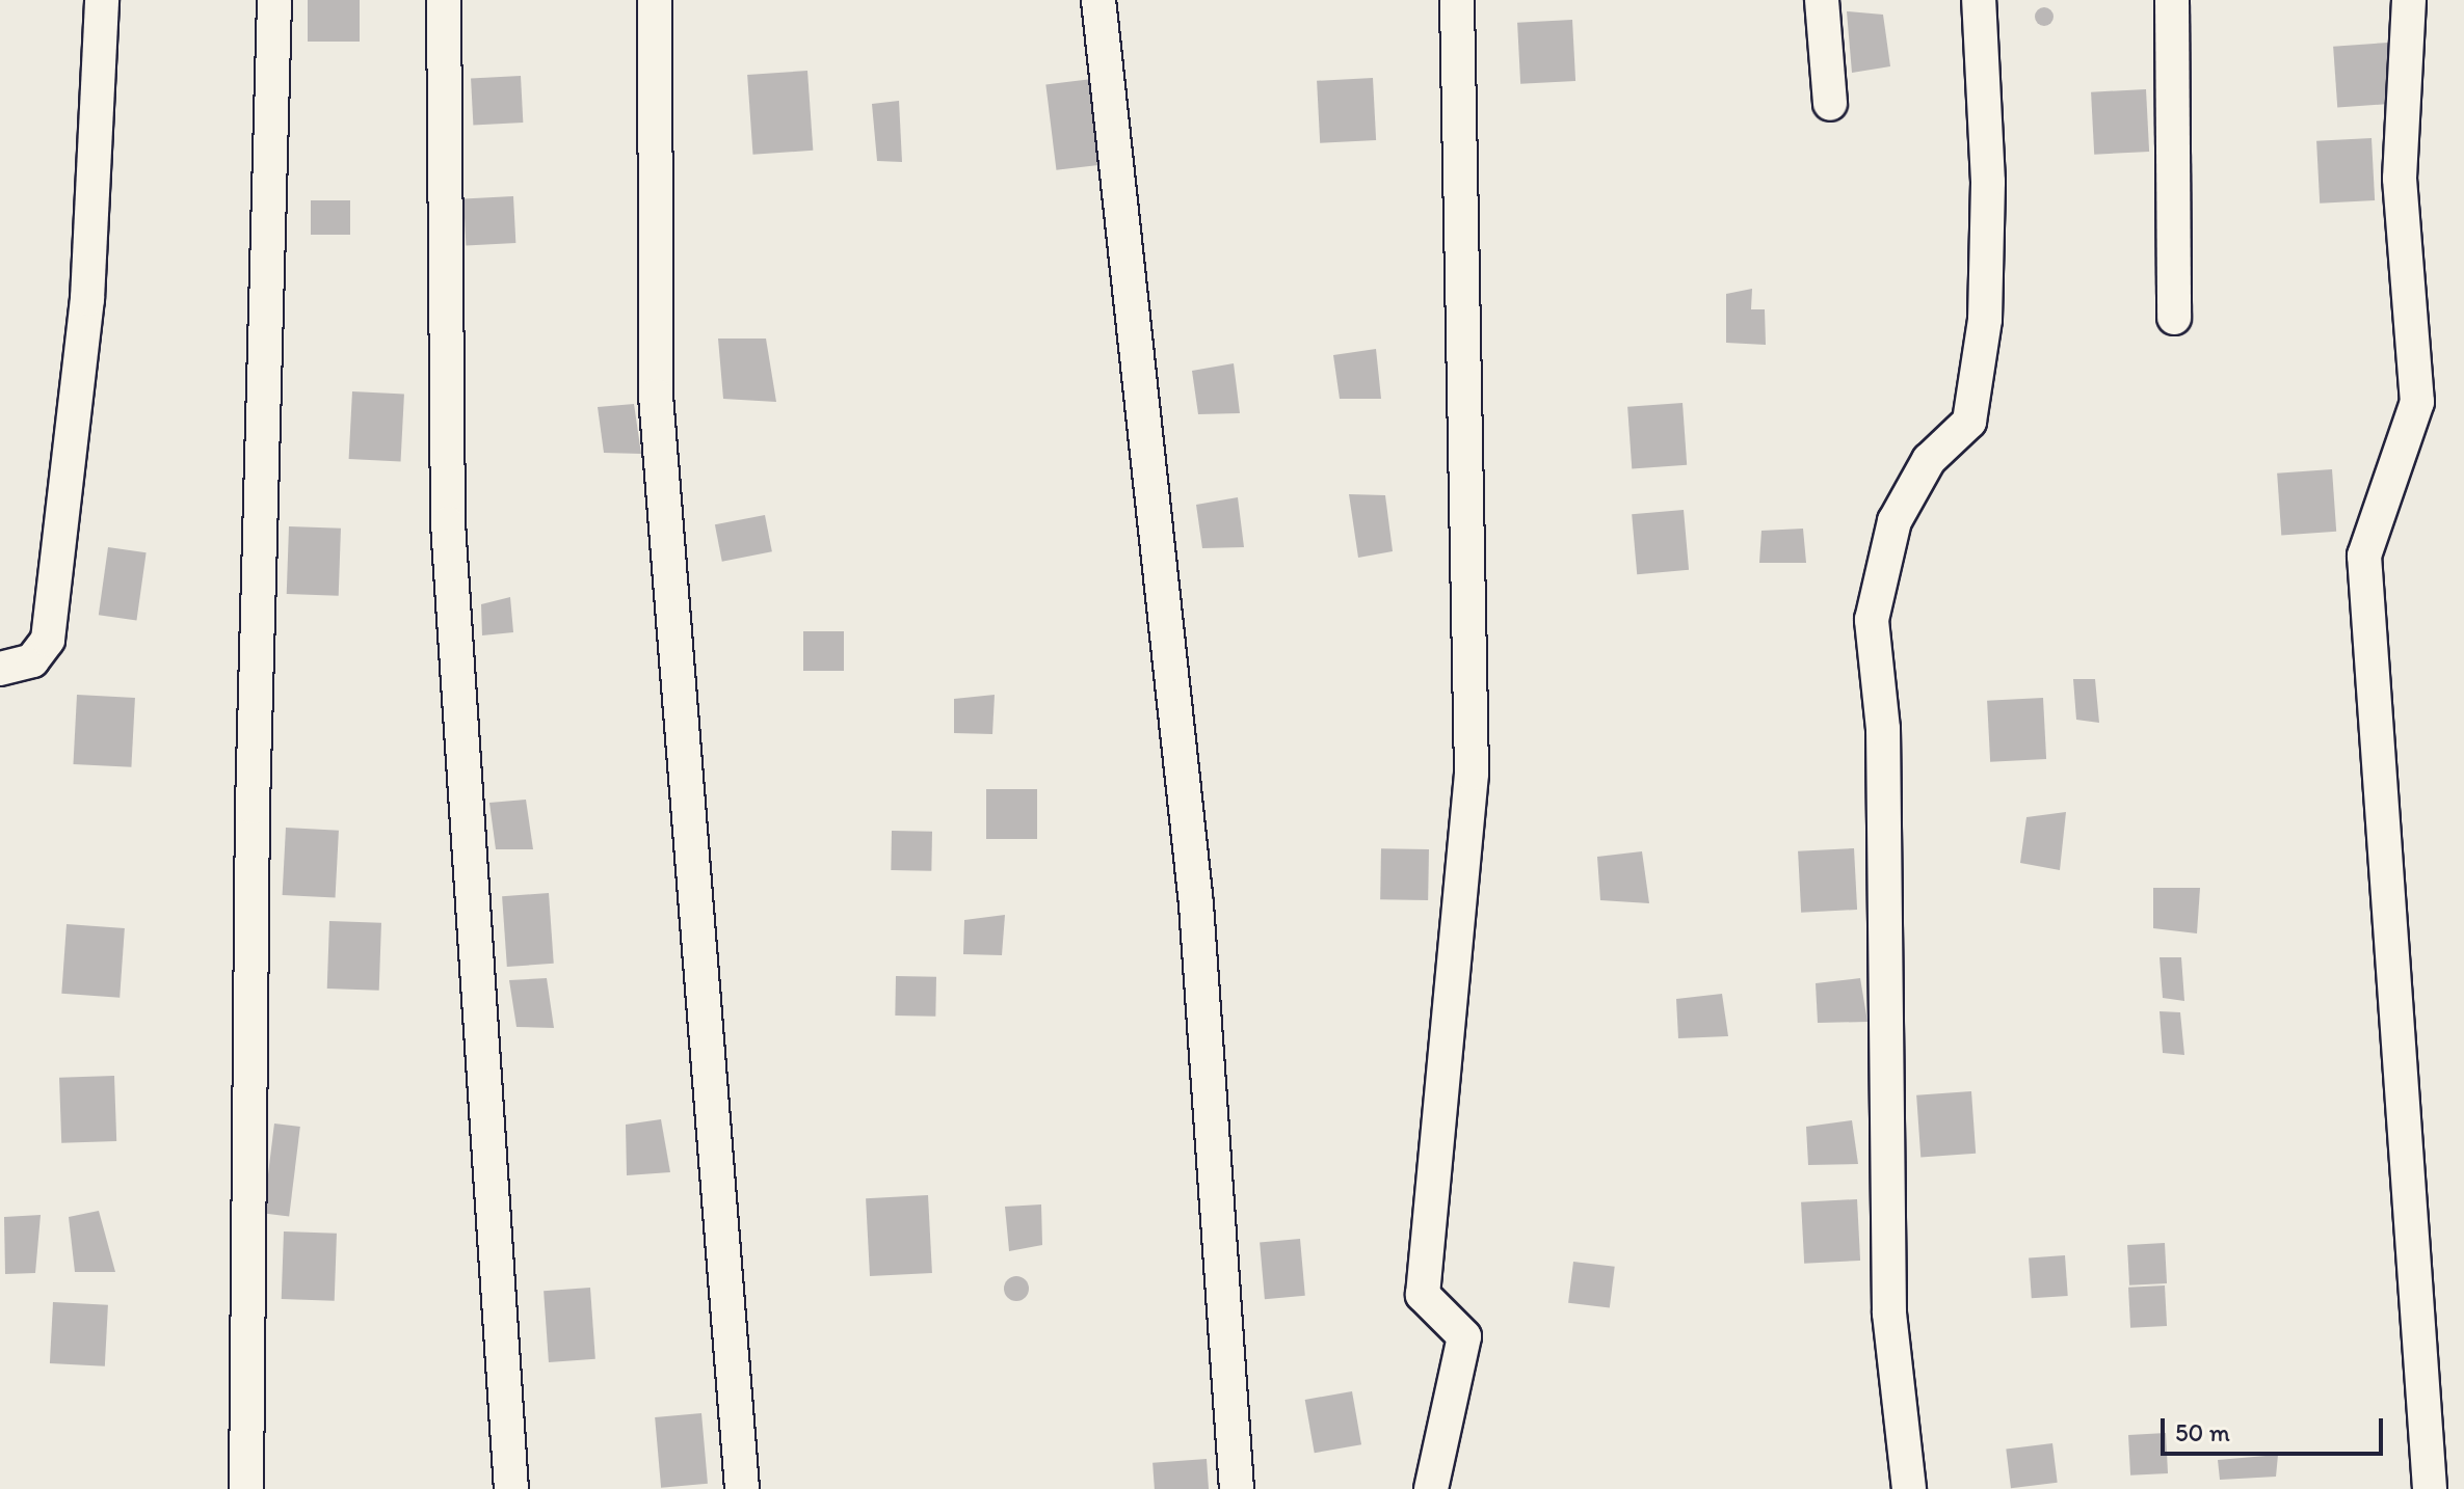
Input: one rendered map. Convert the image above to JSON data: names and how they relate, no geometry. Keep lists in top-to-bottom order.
{
  "scale_bar": "50 m"
}
